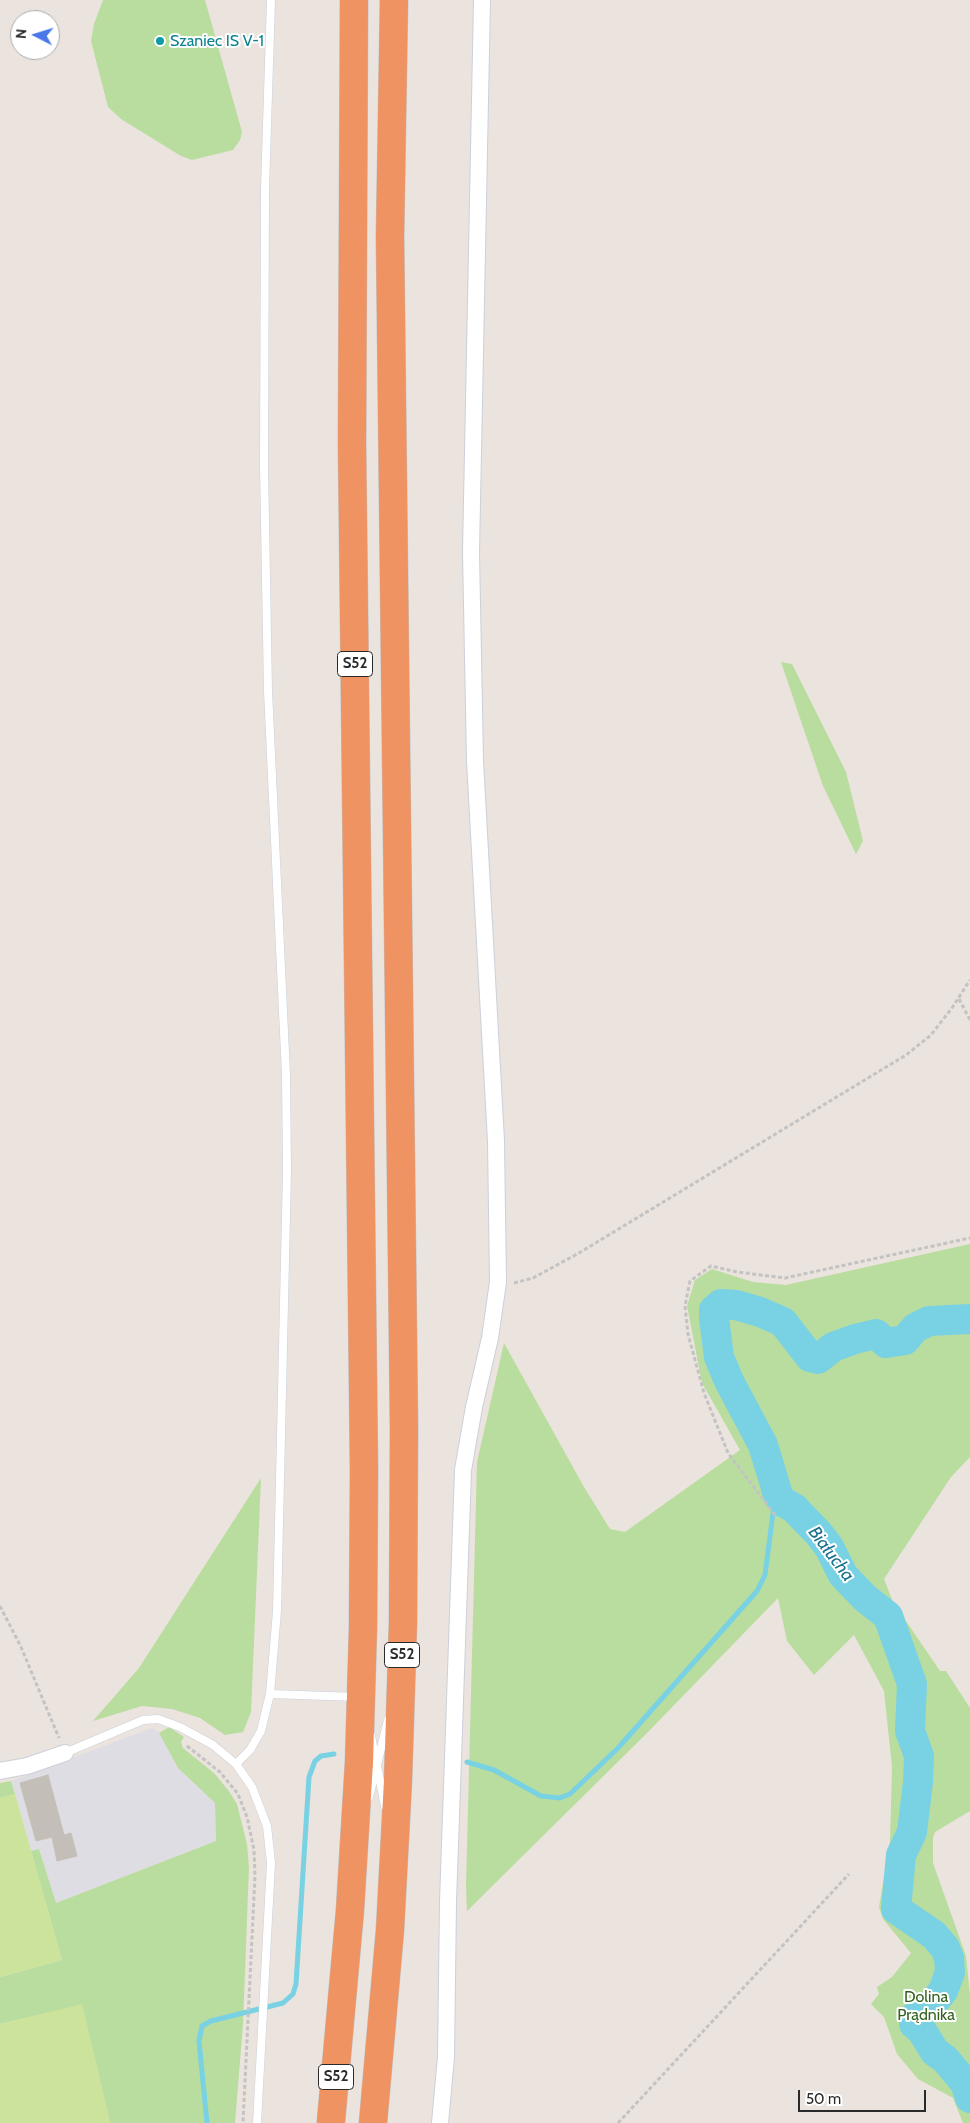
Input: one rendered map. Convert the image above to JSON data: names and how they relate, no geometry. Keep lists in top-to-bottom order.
{
  "streets": {
    "highway": ["S52"]
  },
  "water": ["Białucha"],
  "parks": ["Dolina Prądnika"],
  "places": ["Szaniec IS V-1"],
  "scale_bar": "50 m",
  "north": "left"
}
